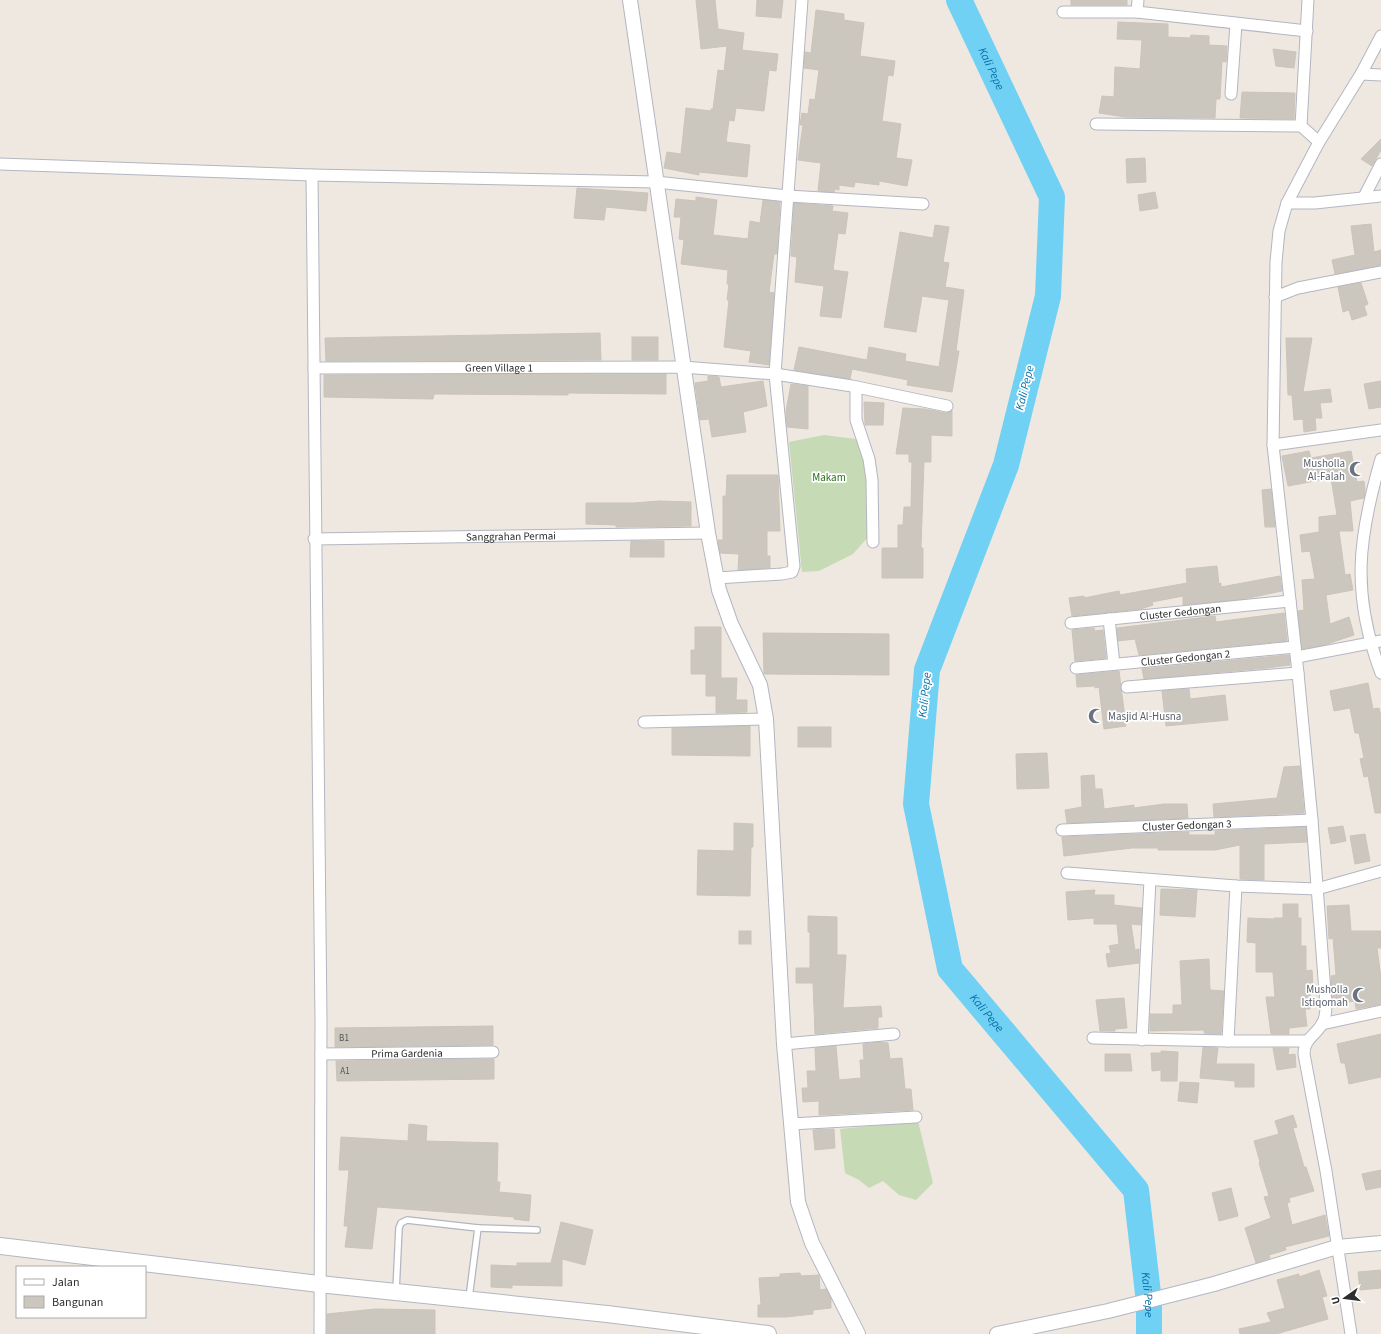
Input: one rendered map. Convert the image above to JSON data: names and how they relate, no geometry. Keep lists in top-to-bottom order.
{
  "streets": {
    "street": [
      "Green Village 1",
      "Sanggrahan Permai",
      "Cluster Gedongan",
      "Cluster Gedongan 2",
      "Cluster Gedongan 3",
      "Prima Gardenia"
    ]
  },
  "water": ["Kali Pepe"],
  "parks": ["Makam"],
  "places": {
    "mosque": ["Musholla Al-Falah", "Masjid Al-Husna", "Musholla Istiqomah"]
  },
  "house_numbers": ["B1", "A1"],
  "legend": ["Jalan", "Bangunan"],
  "north": "left"
}
